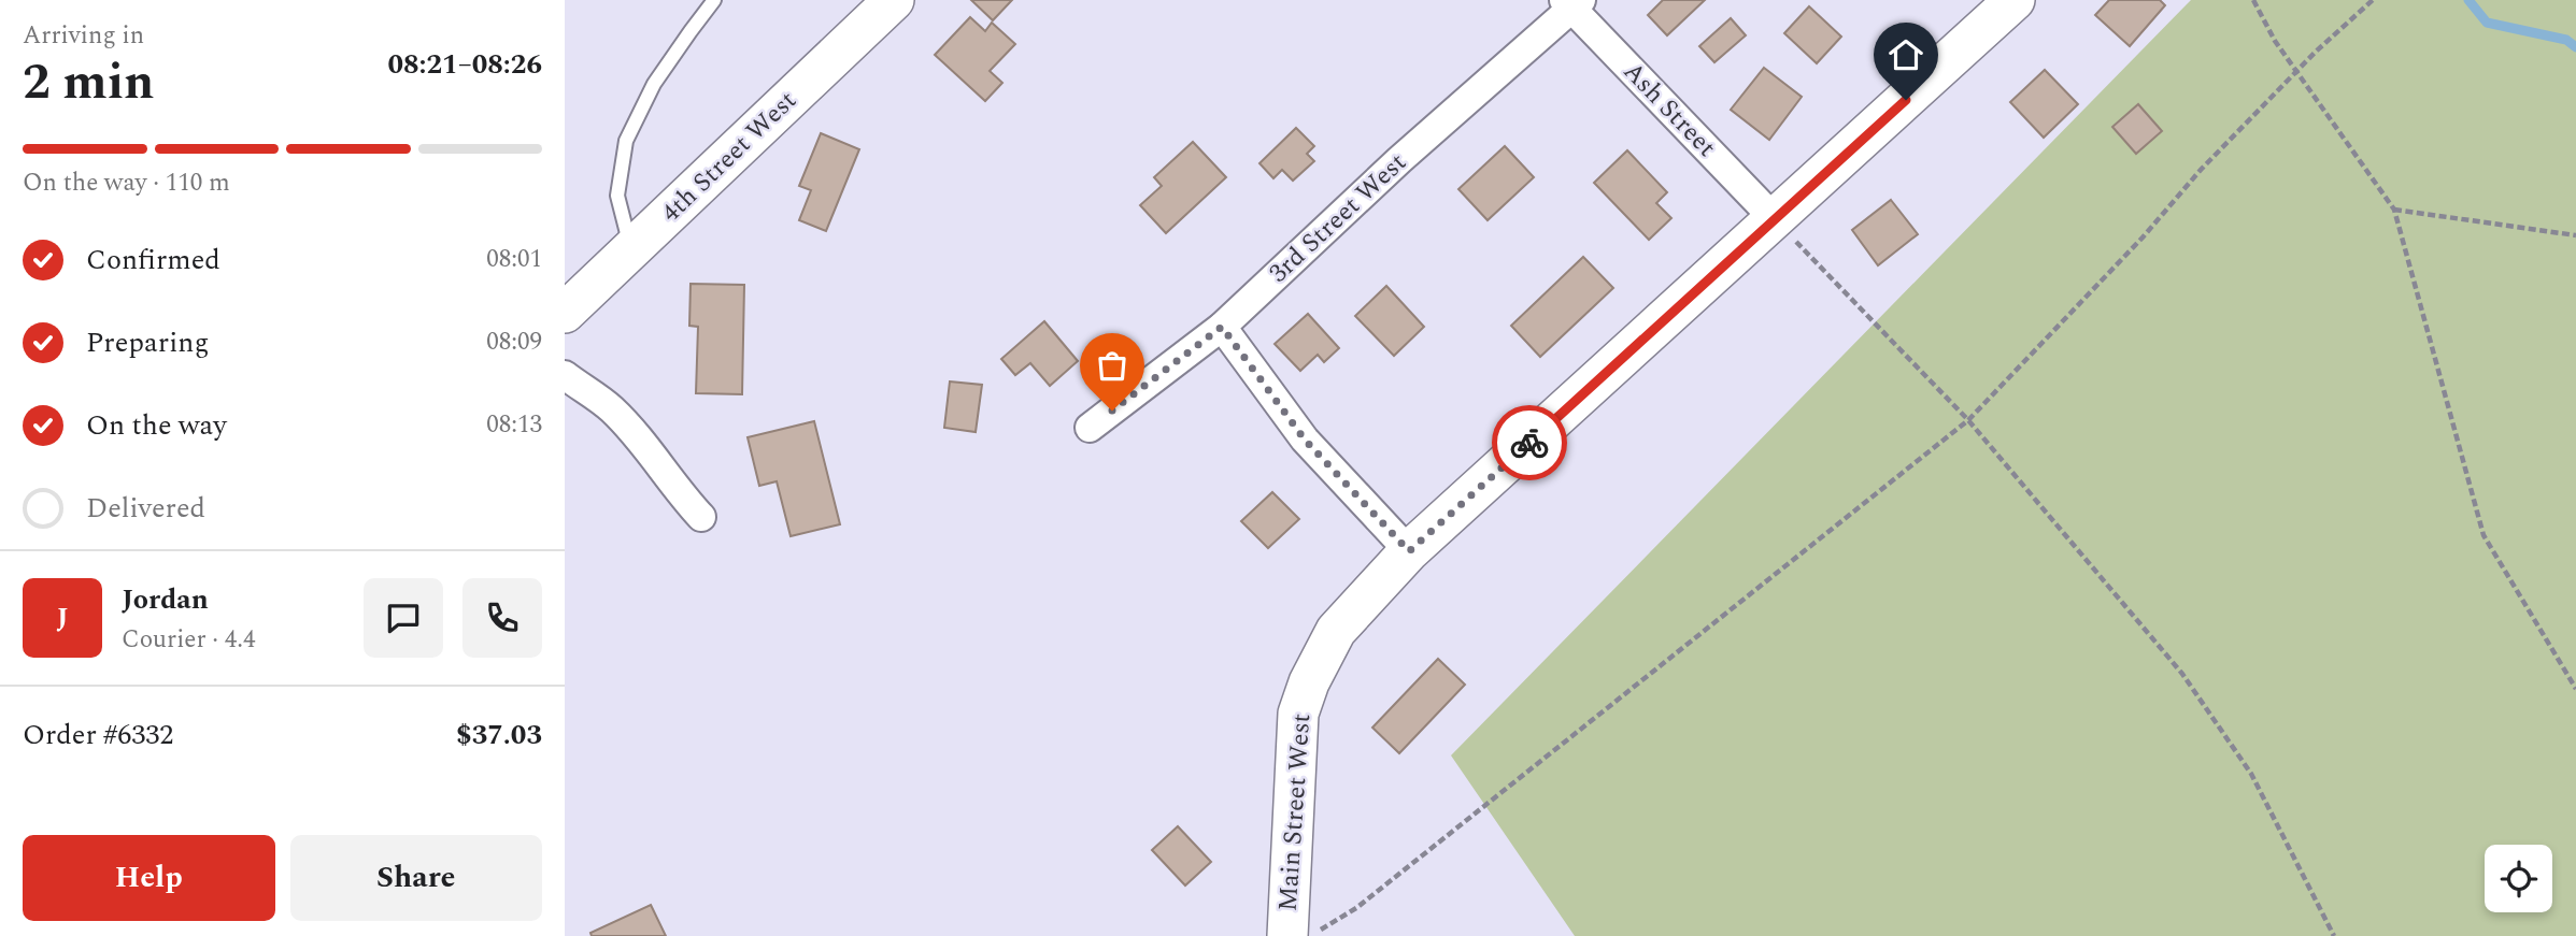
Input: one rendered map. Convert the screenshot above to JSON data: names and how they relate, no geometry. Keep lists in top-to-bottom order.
{
  "streets": {
    "street": [
      "Ash Street",
      "4th Street West",
      "3rd Street West",
      "Main Street West"
    ]
  },
  "crossings": [
    ["Ash Street", "3rd Street West"],
    ["Ash Street", "Main Street West"]
  ],
  "page": {
    "heading": ["2 min", "Arriving in", "08:21–08:26"],
    "panel": [
      "Jordan",
      "Courier · 4.4",
      "Order #6332",
      "$37.03"
    ],
    "bar": "On the way · 110 m",
    "list": [
      ["Confirmed", "08:01"],
      ["Preparing", "08:09"],
      ["On the way", "08:13"],
      "Delivered"
    ],
    "round": "J",
    "buttons": ["Help", "Share"]
  }
}
